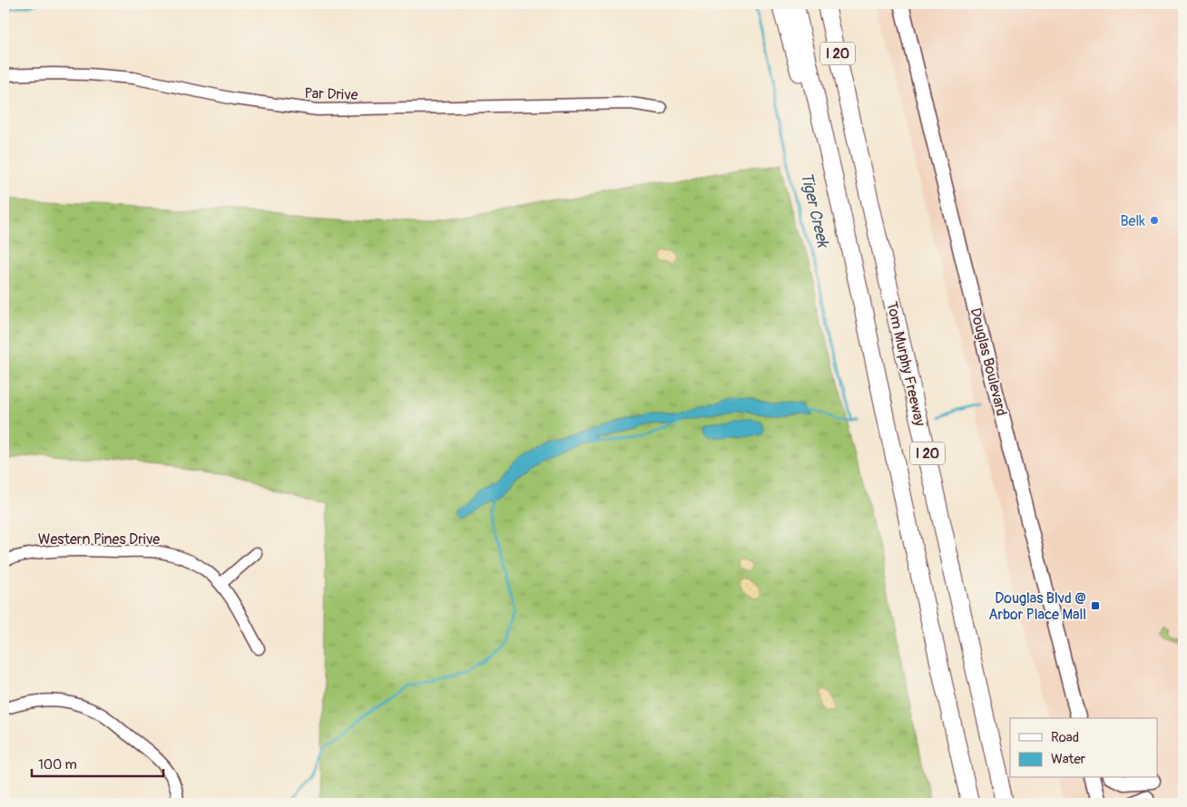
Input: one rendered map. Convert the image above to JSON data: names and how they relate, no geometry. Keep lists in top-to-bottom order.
{
  "streets": {
    "highway": ["I 20", "Tom Murphy Freeway"],
    "main road": ["Douglas Boulevard"],
    "street": ["Par Drive", "Western Pines Drive"]
  },
  "water": ["Tiger Creek"],
  "places": {
    "other": ["Belk"],
    "transit": ["Douglas Blvd @ Arbor Place Mall"]
  },
  "legend": ["Road", "Water"],
  "scale_bar": "100 m"
}
